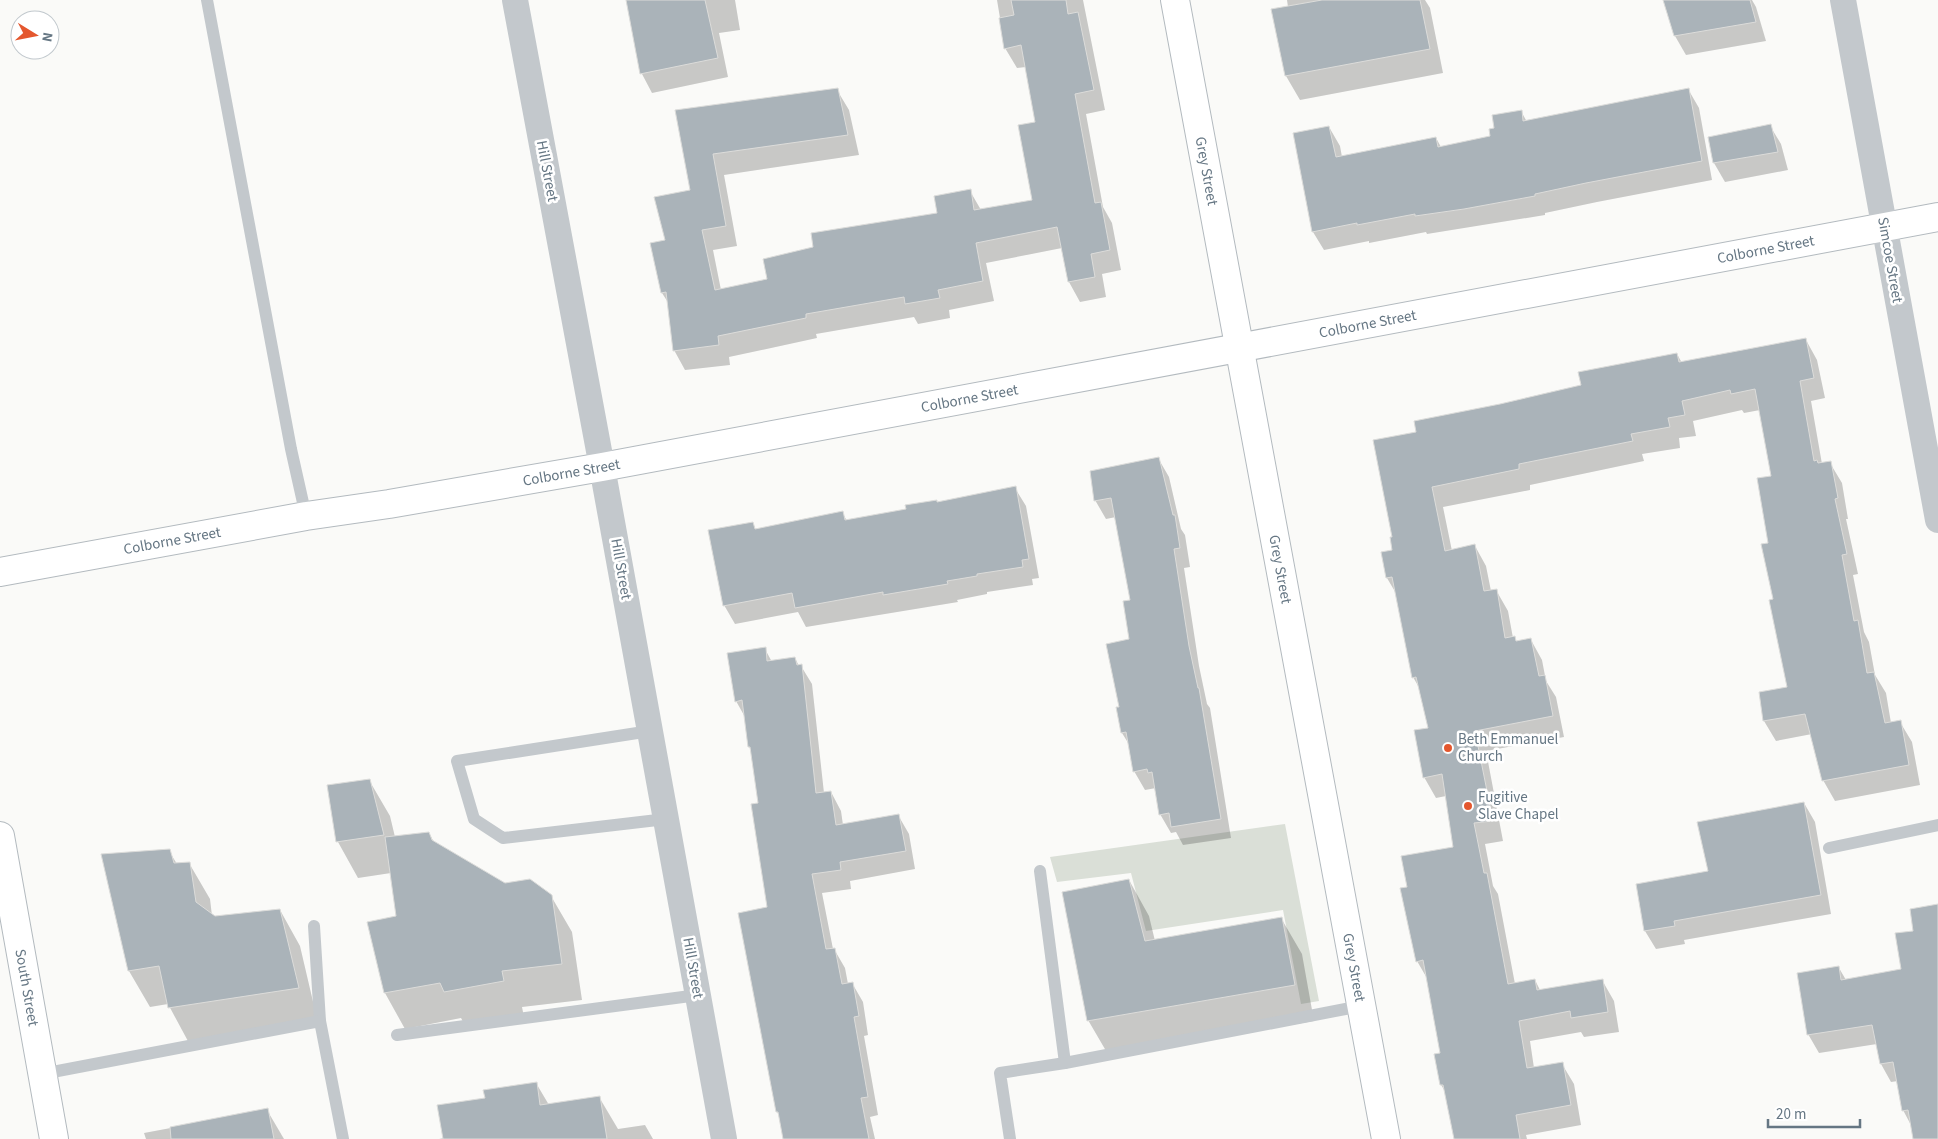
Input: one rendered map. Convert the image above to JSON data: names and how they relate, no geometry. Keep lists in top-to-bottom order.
{
  "streets": {
    "street": [
      "Hill Street",
      "Grey Street",
      "Colborne Street",
      "Simcoe Street",
      "South Street"
    ]
  },
  "crossings": [
    ["Hill Street", "Colborne Street"],
    ["Grey Street", "Colborne Street"],
    ["Colborne Street", "Simcoe Street"]
  ],
  "places": ["Beth Emmanuel Church", "Fugitive Slave Chapel"],
  "scale_bar": "20 m",
  "north": "right"
}
